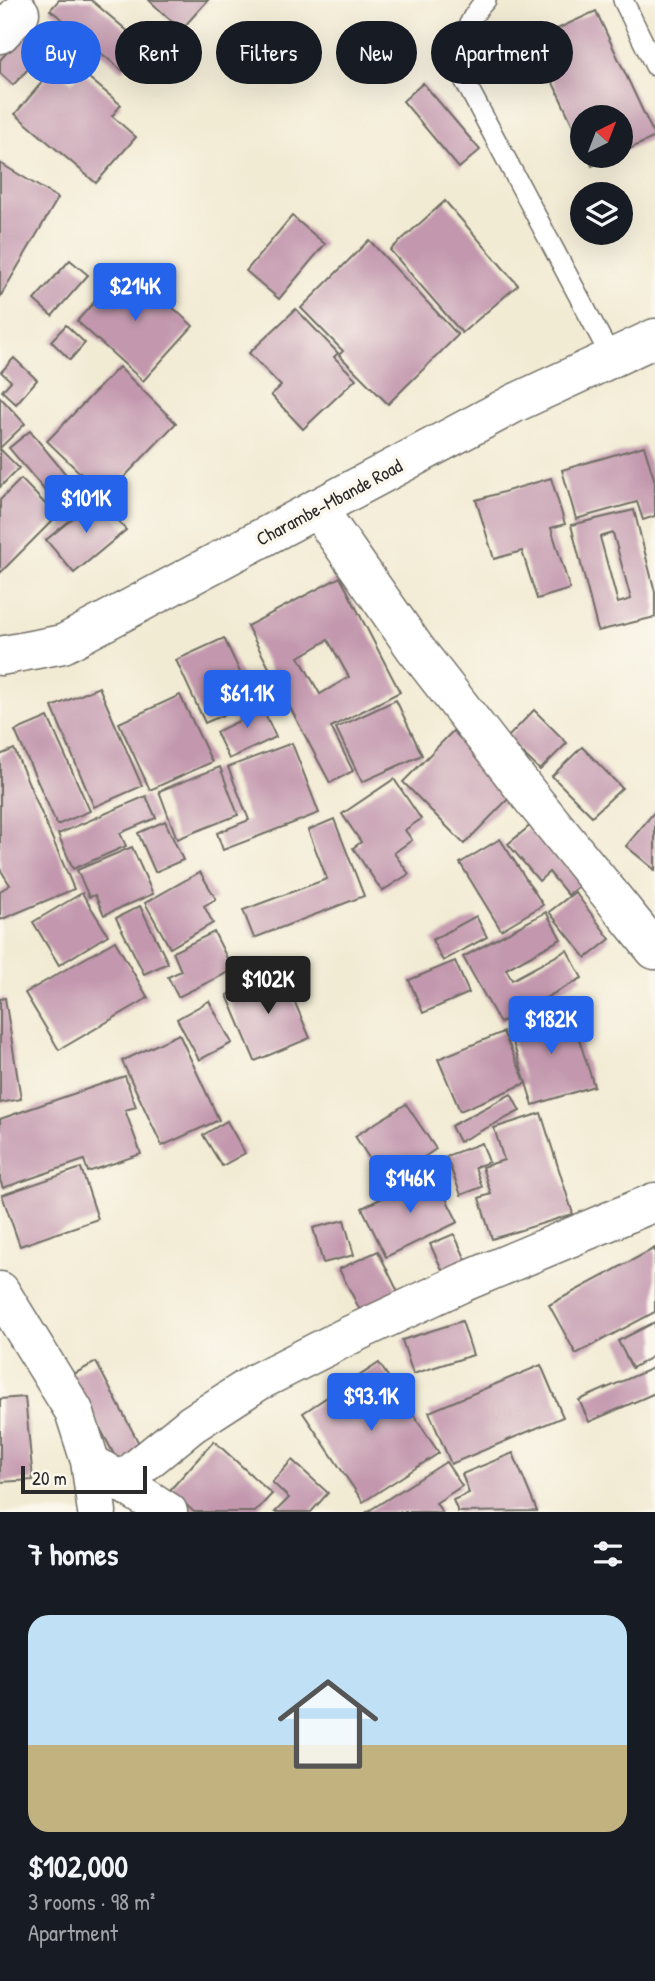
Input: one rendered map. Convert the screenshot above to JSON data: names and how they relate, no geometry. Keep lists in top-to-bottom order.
{
  "streets": {
    "street": ["Charambe-Mbande Road"]
  },
  "scale_bar": "20 m",
  "north": "top right",
  "page": {
    "chip": [
      "Buy",
      "Rent",
      "Filters",
      "New",
      "Apartment"
    ],
    "price": [
      "$214K",
      "$101K",
      "$61.1K",
      "$102K",
      "$182K",
      "$146K",
      "$93.1K"
    ],
    "scale": "20 m",
    "heading": "7 homes",
    "list": [
      {
        "name": "$102,000",
        "note": "3 rooms · 98 m² · Apartment"
      }
    ]
  }
}
